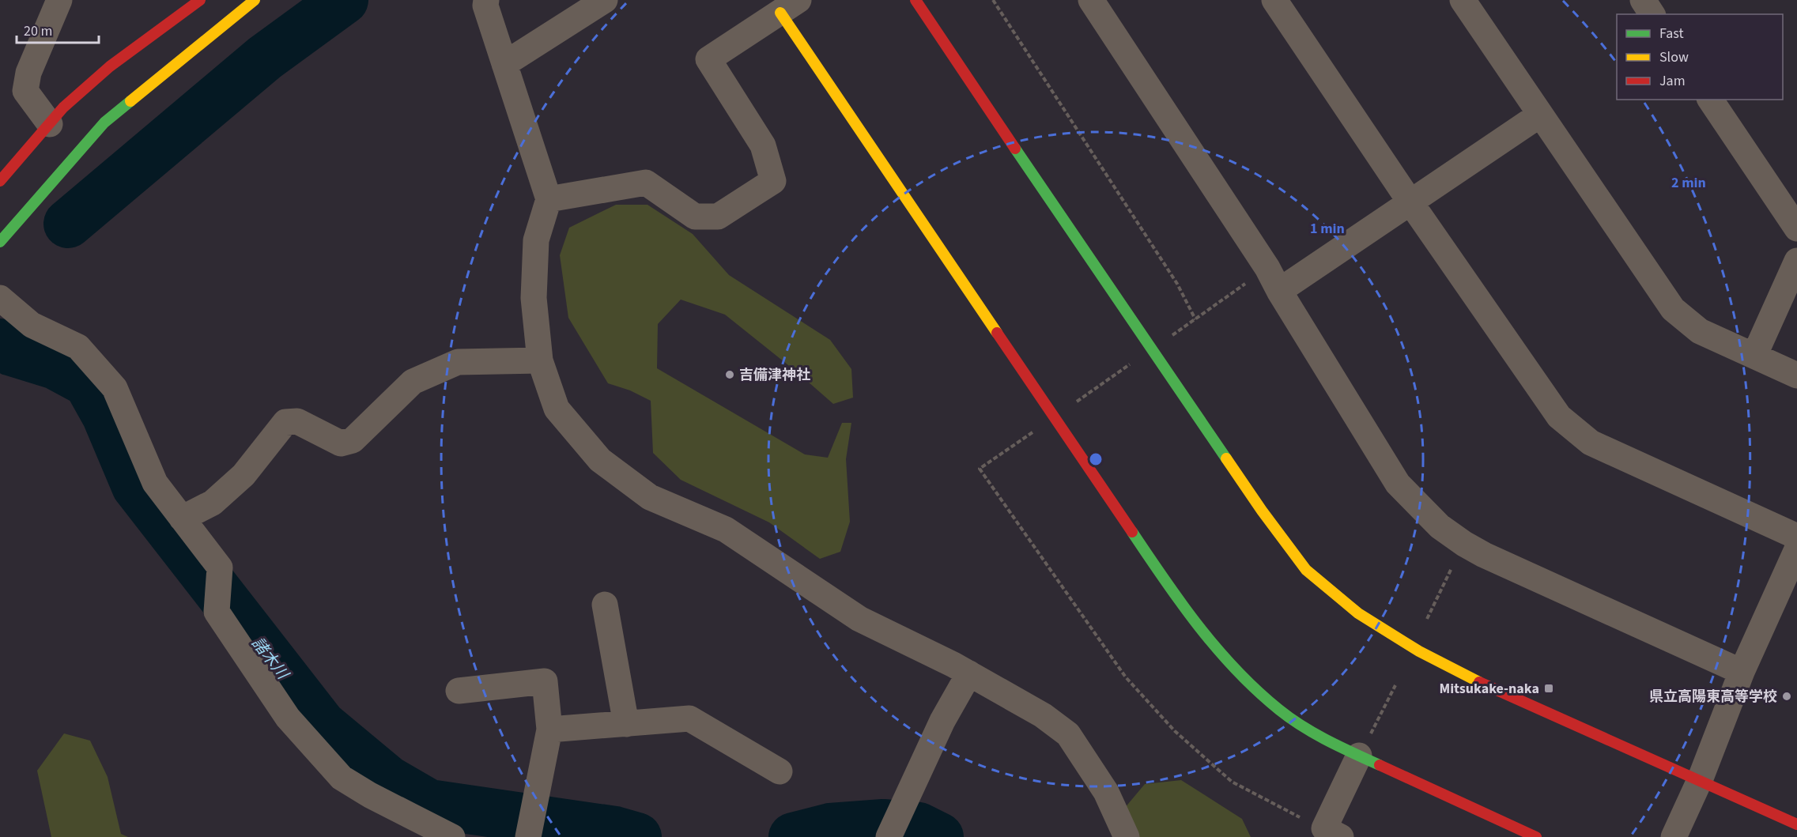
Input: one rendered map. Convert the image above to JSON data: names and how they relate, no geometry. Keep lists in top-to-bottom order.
{
  "water": ["諸木川"],
  "places": {
    "other": ["吉備津神社", "県立高陽東高等学校"],
    "transit": ["Mitsukake-naka"]
  },
  "legend": ["Fast", "Slow", "Jam"],
  "scale_bar": "20 m",
  "rings": ["2 min", "1 min"]
}
